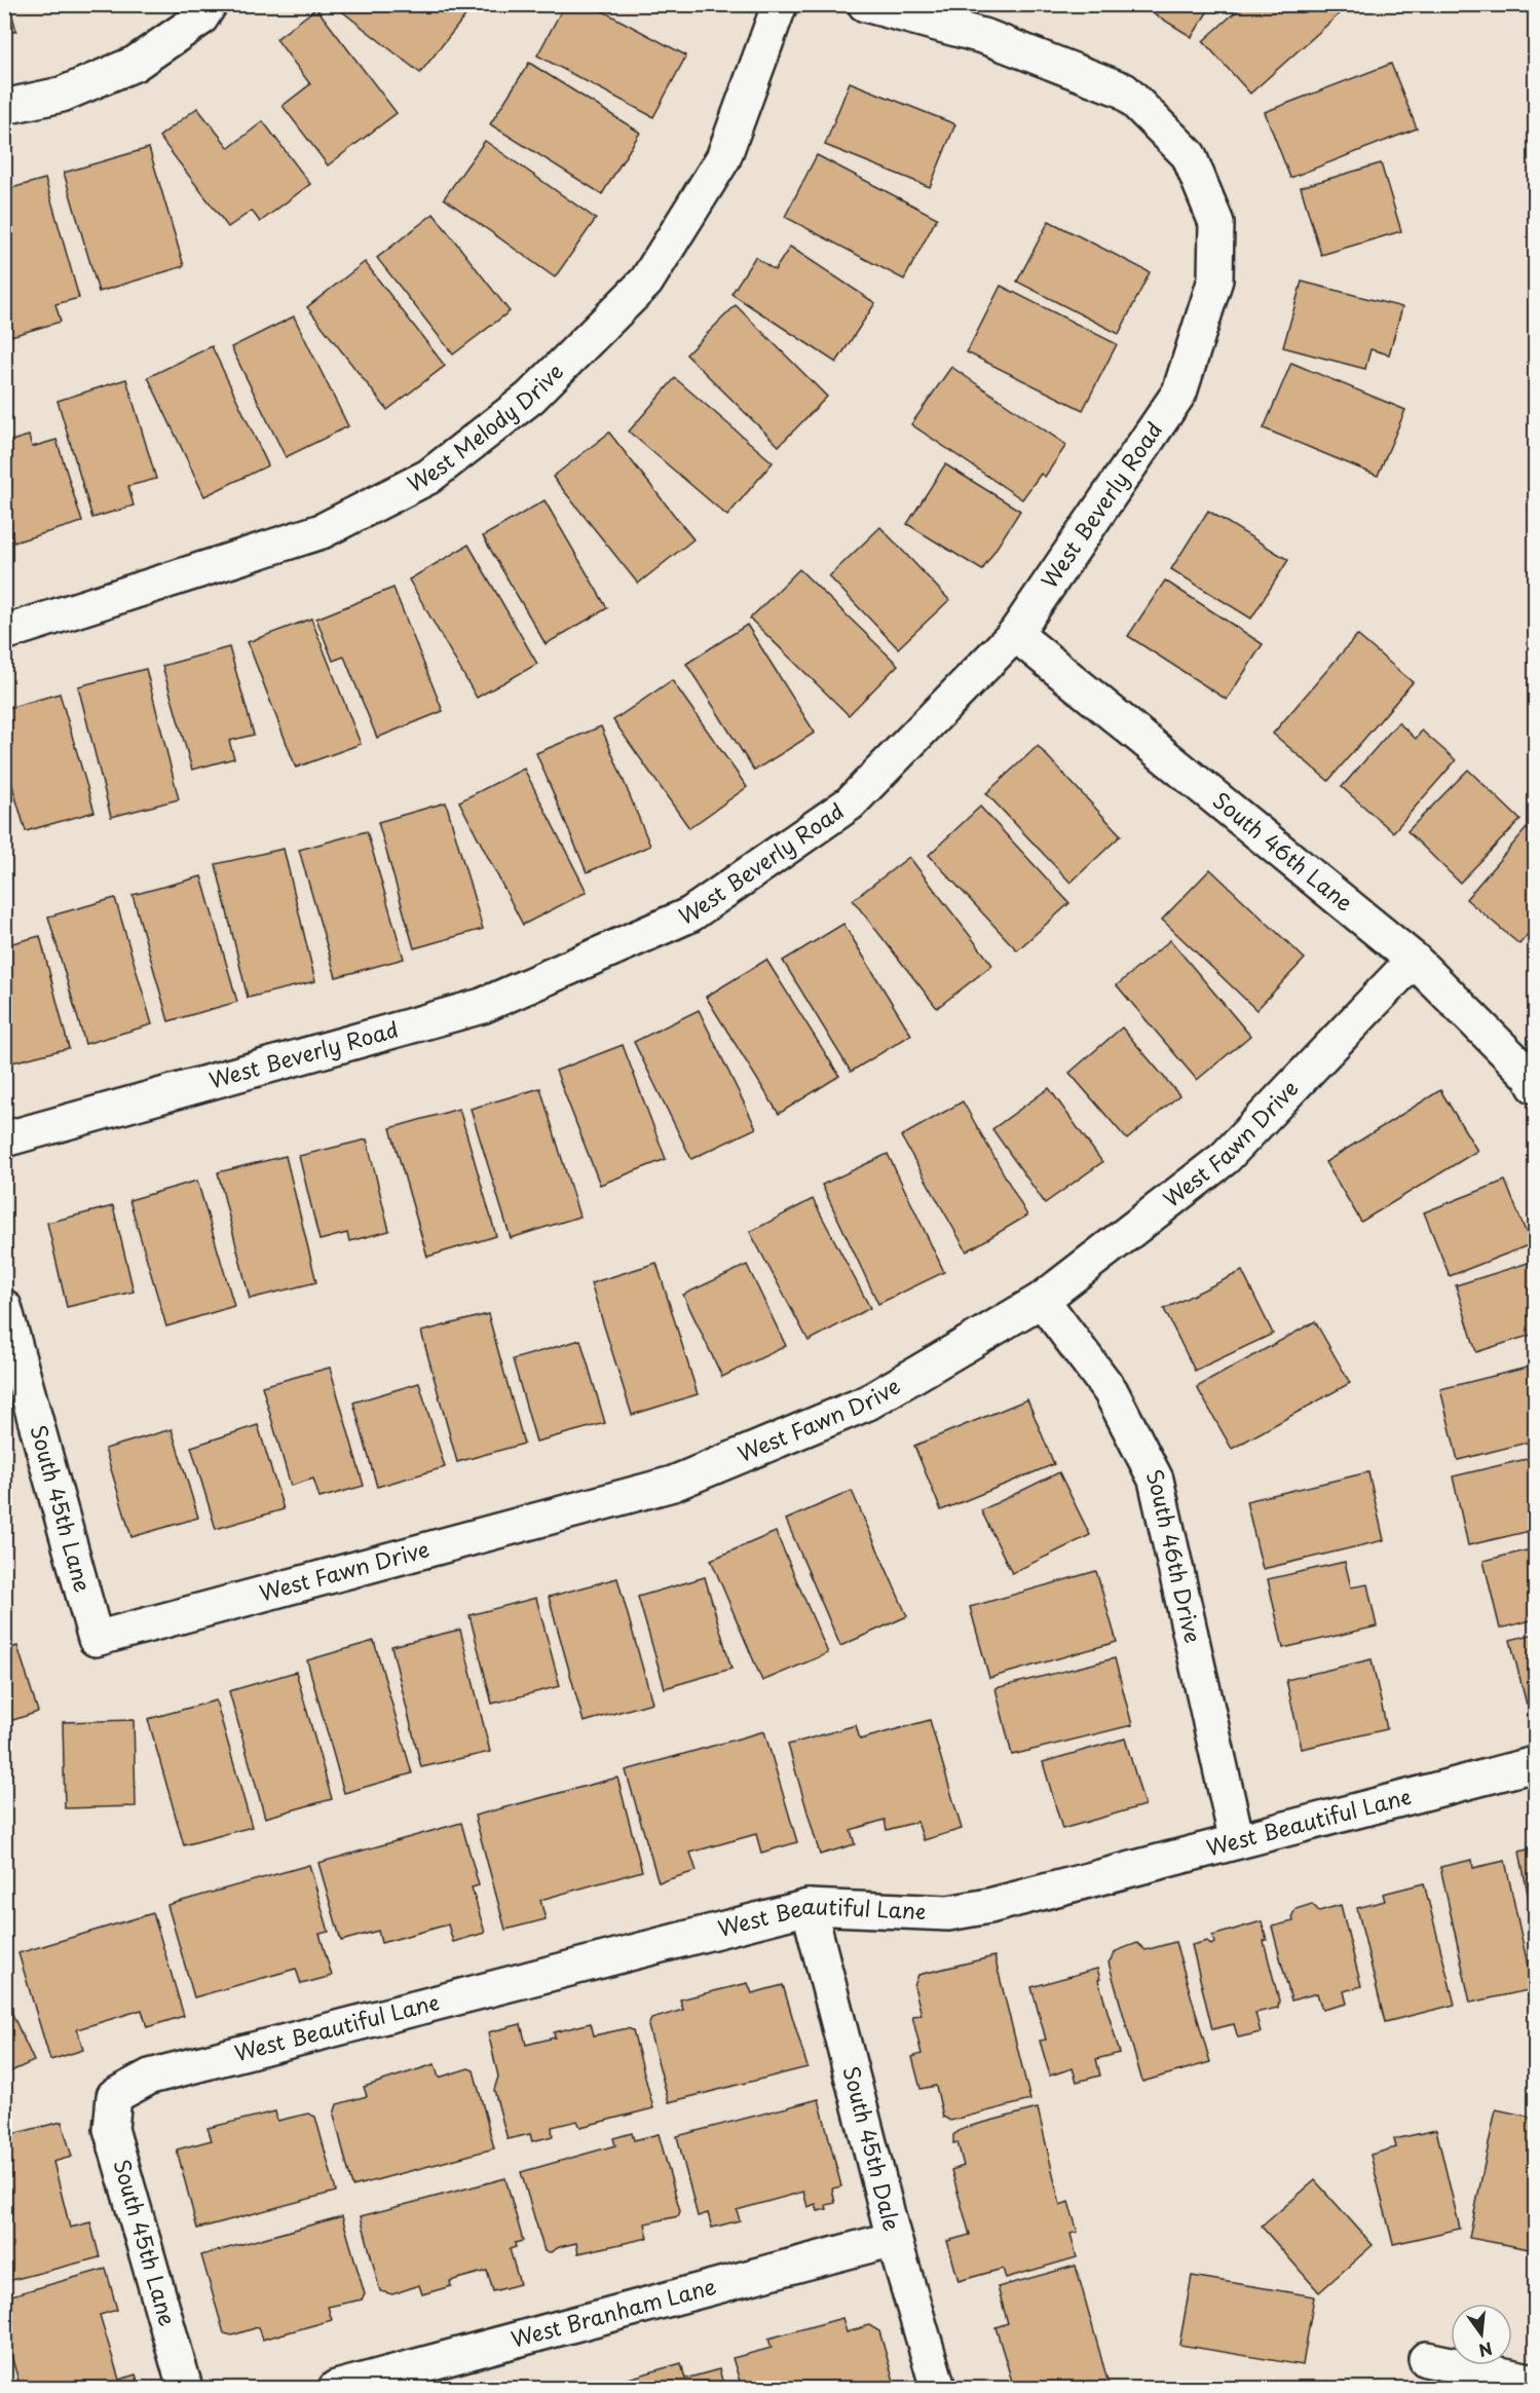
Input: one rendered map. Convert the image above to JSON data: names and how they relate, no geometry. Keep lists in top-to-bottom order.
{
  "streets": {
    "street": [
      "West Melody Drive",
      "West Beverly Road",
      "South 46th Lane",
      "West Fawn Drive",
      "South 45th Lane",
      "South 46th Drive",
      "West Beautiful Lane",
      "South 45th Dale",
      "West Branham Lane"
    ]
  },
  "crossings": [
    ["West Beverly Road", "South 46th Lane"],
    ["South 46th Lane", "West Fawn Drive"],
    ["West Fawn Drive", "South 45th Lane"],
    ["West Fawn Drive", "South 46th Drive"],
    ["South 45th Lane", "West Beautiful Lane"],
    ["South 46th Drive", "West Beautiful Lane"],
    ["West Beautiful Lane", "South 45th Dale"],
    ["South 45th Dale", "West Branham Lane"]
  ],
  "north": "bottom"
}
